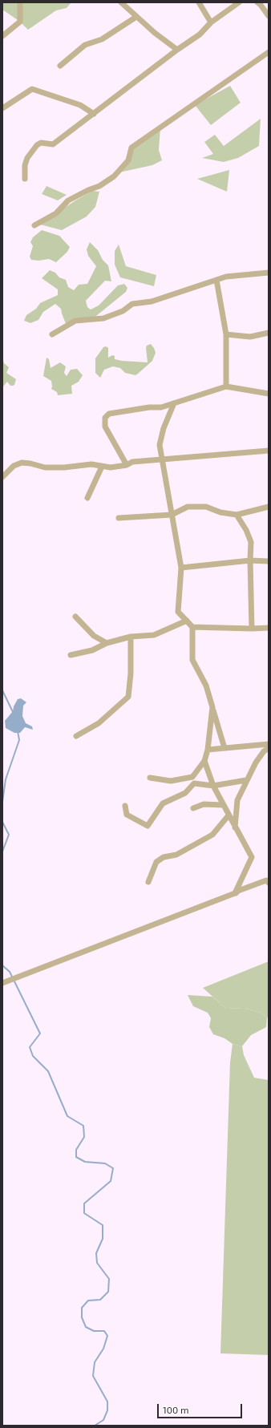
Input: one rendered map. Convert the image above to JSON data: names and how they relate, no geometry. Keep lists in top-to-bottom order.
{
  "scale_bar": "100 m"
}
